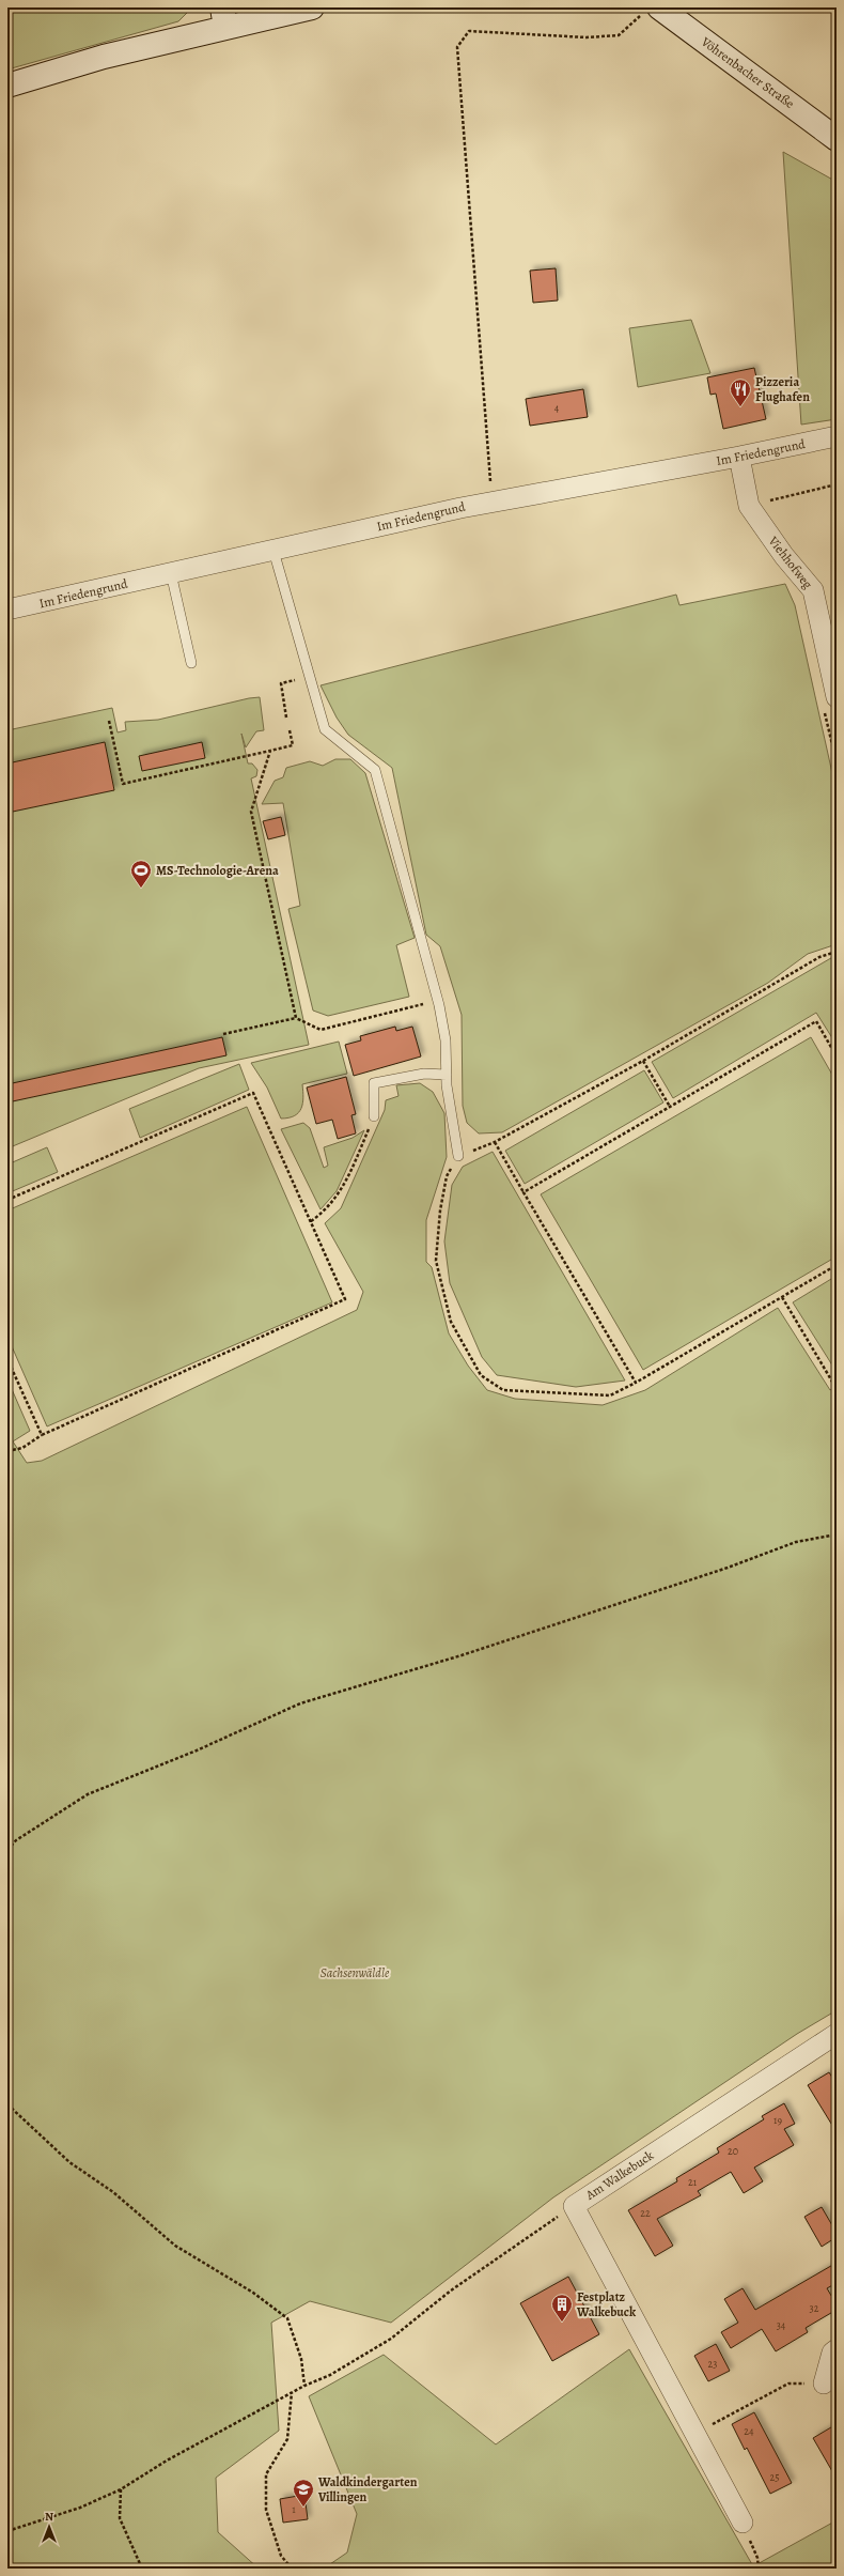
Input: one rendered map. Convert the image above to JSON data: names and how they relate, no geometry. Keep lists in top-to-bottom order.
{
  "streets": {
    "main road": ["Vöhrenbacher Straße"],
    "street": ["Im Friedengrund", "Viehhofweg", "Am Walkebuck"]
  },
  "crossings": [
    ["Im Friedengrund", "Viehhofweg"]
  ],
  "parks": ["Sachsenwäldle"],
  "places": {
    "restaurant": ["Pizzeria Flughafen"],
    "sports": ["MS-Technologie-Arena"],
    "building": ["Festplatz Walkebuck"],
    "school or university": ["Waldkindergarten Villingen"]
  },
  "house_numbers": [
    "4",
    "19",
    "20",
    "21",
    "22",
    "32",
    "34",
    "23",
    "24",
    "25",
    "1"
  ],
  "north": "top"
}
